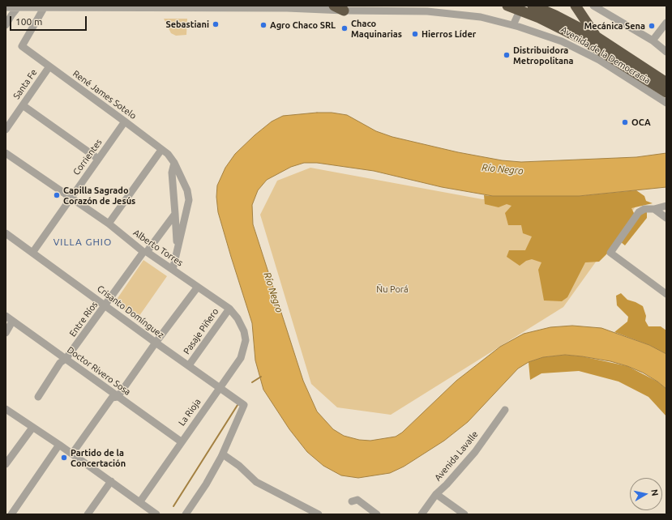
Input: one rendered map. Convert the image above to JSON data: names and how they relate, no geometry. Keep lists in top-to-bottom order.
{
  "streets": {
    "highway": ["Avenida de la Democracia"],
    "street": [
      "Santa Fe",
      "René James Sotelo",
      "Corrientes",
      "Alberto Torres",
      "Crisanto Domínguez",
      "Entre Ríos",
      "Pasaje Piñero",
      "Doctor Rivero Sosa",
      "La Rioja",
      "Avenida Lavalle"
    ]
  },
  "crossings": [
    ["Avenida de la Democracia", "René James Sotelo"],
    ["Santa Fe", "René James Sotelo"],
    ["René James Sotelo", "Corrientes"],
    ["Corrientes", "Alberto Torres"],
    ["Corrientes", "Crisanto Domínguez"],
    ["Alberto Torres", "Entre Ríos"],
    ["Alberto Torres", "Pasaje Piñero"],
    ["Alberto Torres", "La Rioja"],
    ["Crisanto Domínguez", "Entre Ríos"],
    ["Crisanto Domínguez", "Pasaje Piñero"],
    ["Crisanto Domínguez", "La Rioja"],
    ["Entre Ríos", "Doctor Rivero Sosa"],
    ["Doctor Rivero Sosa", "La Rioja"]
  ],
  "districts": ["VILLA GHIO"],
  "water": ["Río Negro"],
  "parks": ["Ñu Porá"],
  "places": [
    "Sebastiani",
    "Agro Chaco SRL",
    "Mecánica Sena",
    "Chaco Maquinarias",
    "Hierros Líder",
    "Distribuidora Metropolitana",
    "OCA",
    "Capilla Sagrado Corazón de Jesús",
    "Partido de la Concertación"
  ],
  "scale_bar": "100 m",
  "north": "right"
}
